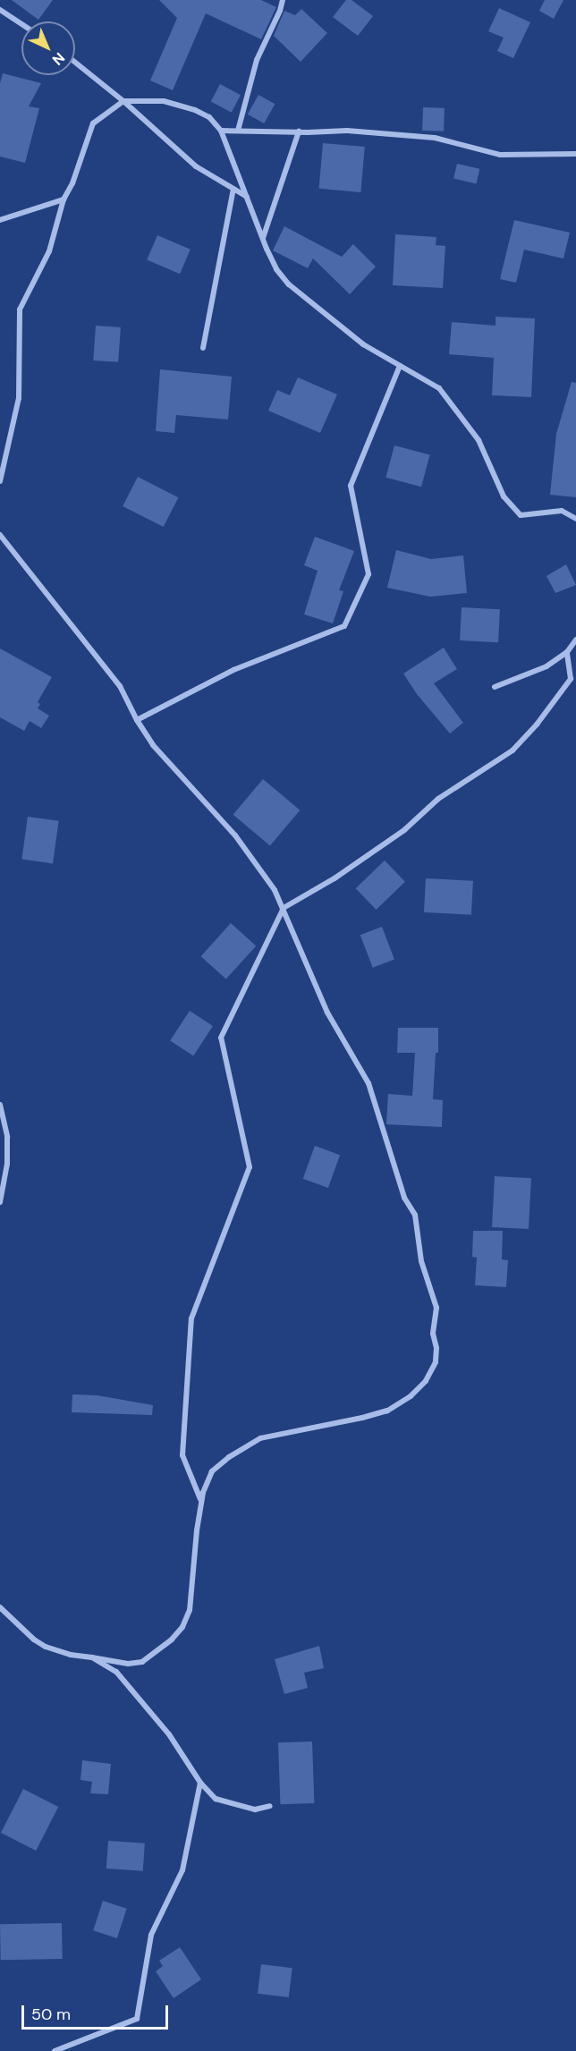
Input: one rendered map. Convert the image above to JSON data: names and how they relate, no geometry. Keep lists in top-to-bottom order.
{
  "scale_bar": "50 m",
  "north": "bottom right"
}
